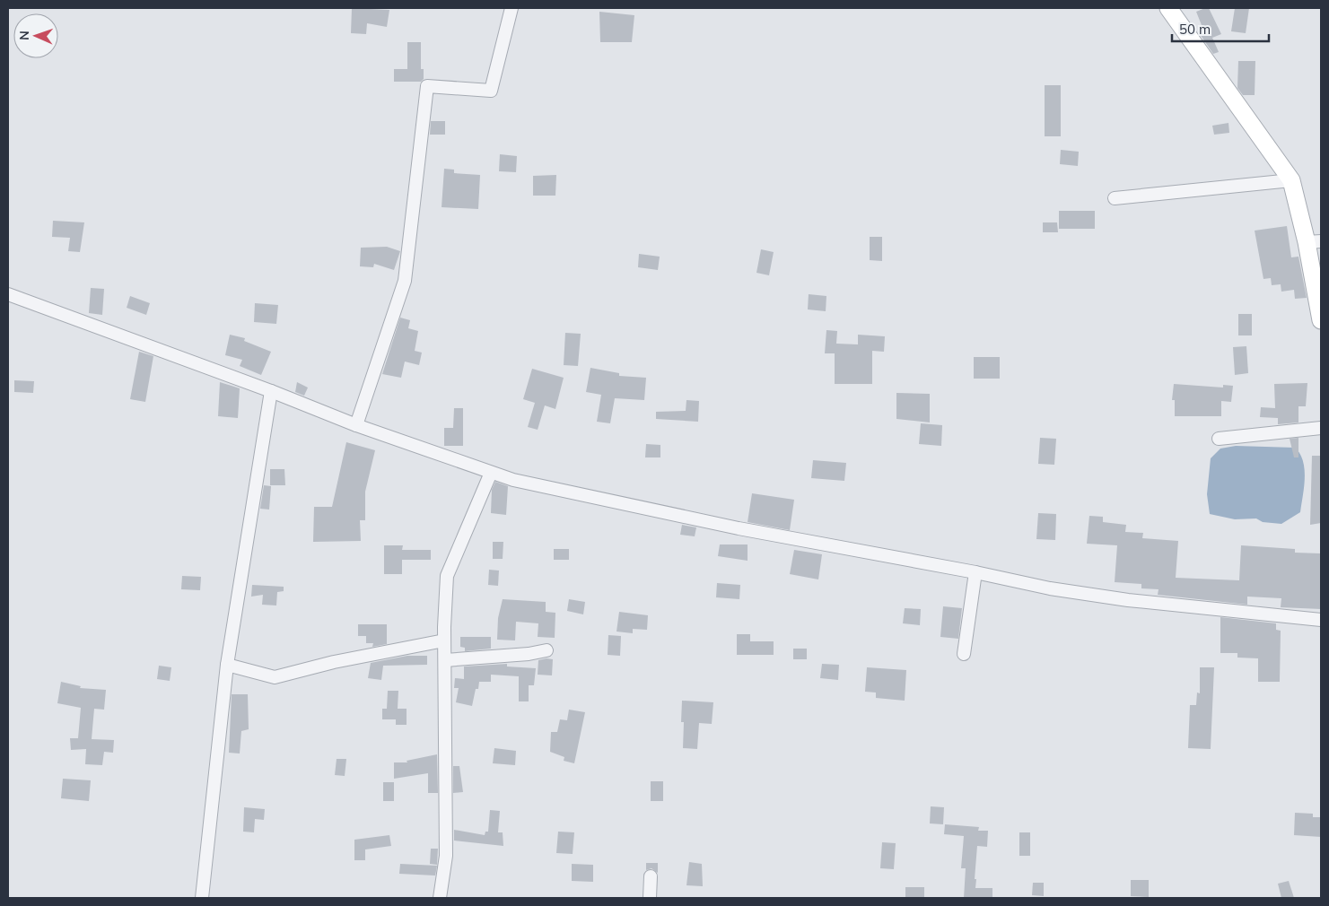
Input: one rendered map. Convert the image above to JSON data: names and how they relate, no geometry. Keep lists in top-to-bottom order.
{
  "scale_bar": "50 m",
  "north": "left"
}
